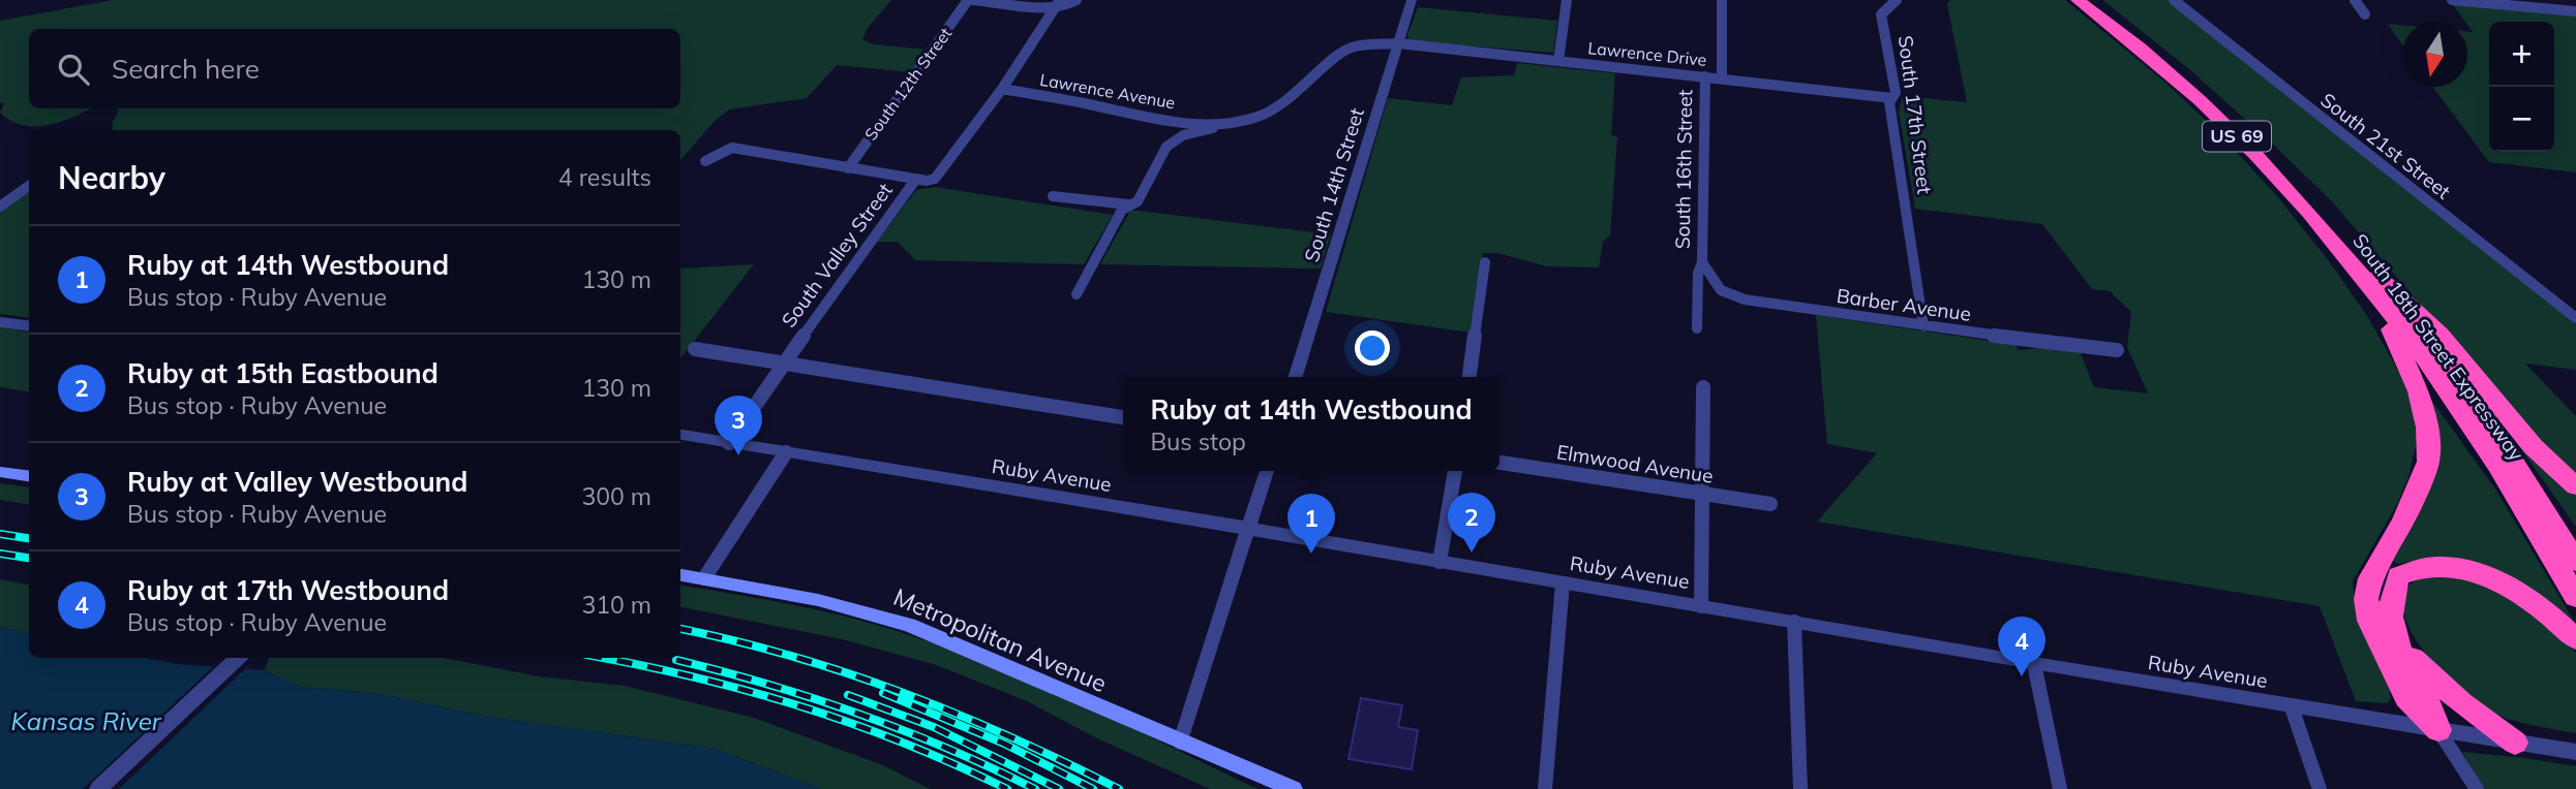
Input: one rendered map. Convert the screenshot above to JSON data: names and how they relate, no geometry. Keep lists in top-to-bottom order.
{
  "streets": {
    "highway": ["US 69", "South 18th Street Expressway"],
    "main road": ["Metropolitan Avenue"],
    "street": [
      "Lawrence Drive",
      "South 12th Street",
      "Lawrence Avenue",
      "South 17th Street",
      "South 21st Street",
      "South 16th Street",
      "South 14th Street",
      "South Valley Street",
      "Barber Avenue",
      "Elmwood Avenue",
      "Ruby Avenue"
    ]
  },
  "crossings": [
    ["Lawrence Drive", "Lawrence Avenue"],
    ["Lawrence Drive", "South 17th Street"],
    ["Lawrence Drive", "South 16th Street"],
    ["Lawrence Drive", "South 14th Street"],
    ["Lawrence Avenue", "South 14th Street"],
    ["Lawrence Avenue", "South Valley Street"],
    ["South 17th Street", "Barber Avenue"],
    ["South 16th Street", "Barber Avenue"],
    ["South Valley Street", "Ruby Avenue"]
  ],
  "water": ["Kansas River"],
  "north": "bottom",
  "page": {
    "map_buttons": ["+", "−"],
    "search": "Search here",
    "heading": ["Nearby", "4 results"],
    "list": [
      {
        "mark": "1",
        "name": "Ruby at 14th Westbound",
        "note": "Bus stop · Ruby Avenue",
        "value": "130 m"
      },
      {
        "mark": "2",
        "name": "Ruby at 15th Eastbound",
        "note": "Bus stop · Ruby Avenue",
        "value": "130 m"
      },
      {
        "mark": "3",
        "name": "Ruby at Valley Westbound",
        "note": "Bus stop · Ruby Avenue",
        "value": "300 m"
      },
      {
        "mark": "4",
        "name": "Ruby at 17th Westbound",
        "note": "Bus stop · Ruby Avenue",
        "value": "310 m"
      }
    ],
    "popup": ["Ruby at 14th Westbound", "Bus stop"],
    "pins": [
      "3",
      "2",
      "1",
      "4"
    ]
  }
}
